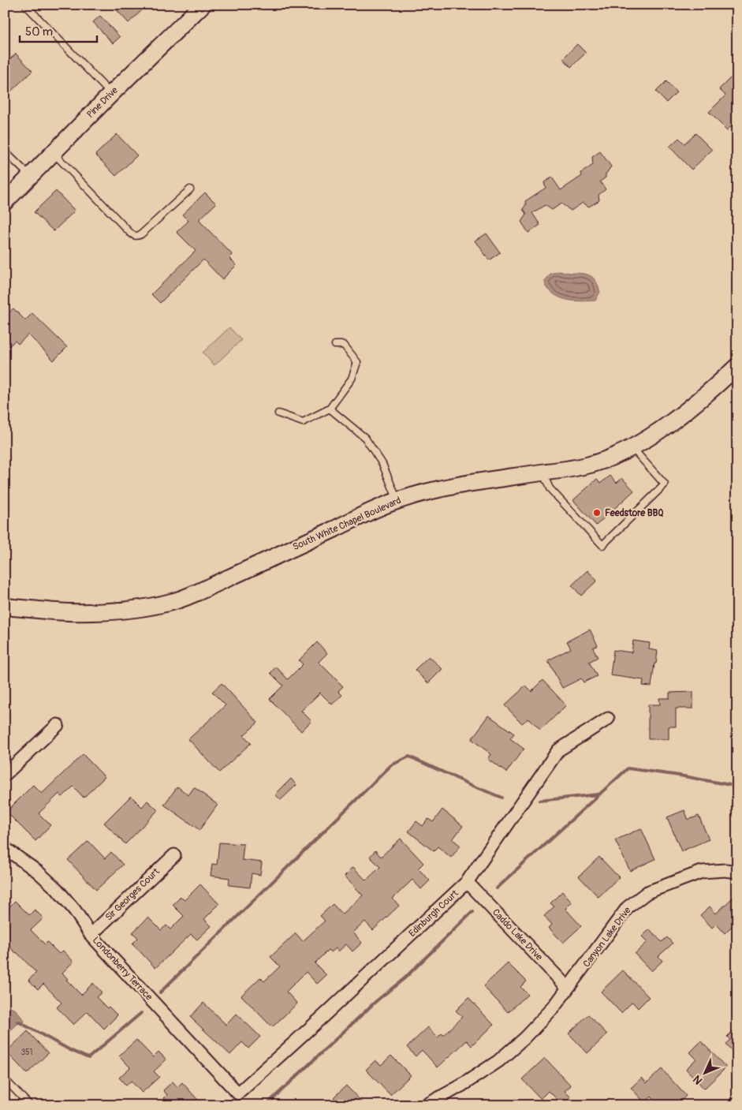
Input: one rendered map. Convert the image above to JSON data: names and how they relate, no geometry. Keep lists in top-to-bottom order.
{
  "streets": {
    "main road": ["Pine Drive", "South White Chapel Boulevard"],
    "street": [
      "Sir Georges Court",
      "Edinburgh Court",
      "Caddo Lake Drive",
      "Canyon Lake Drive",
      "Londonberry Terrace"
    ]
  },
  "crossings": [
    ["Sir Georges Court", "Londonberry Terrace"],
    ["Edinburgh Court", "Caddo Lake Drive"],
    ["Edinburgh Court", "Londonberry Terrace"],
    ["Caddo Lake Drive", "Canyon Lake Drive"]
  ],
  "places": ["Feedstore BBQ"],
  "house_numbers": ["351"],
  "scale_bar": "50 m",
  "north": "bottom left"
}
